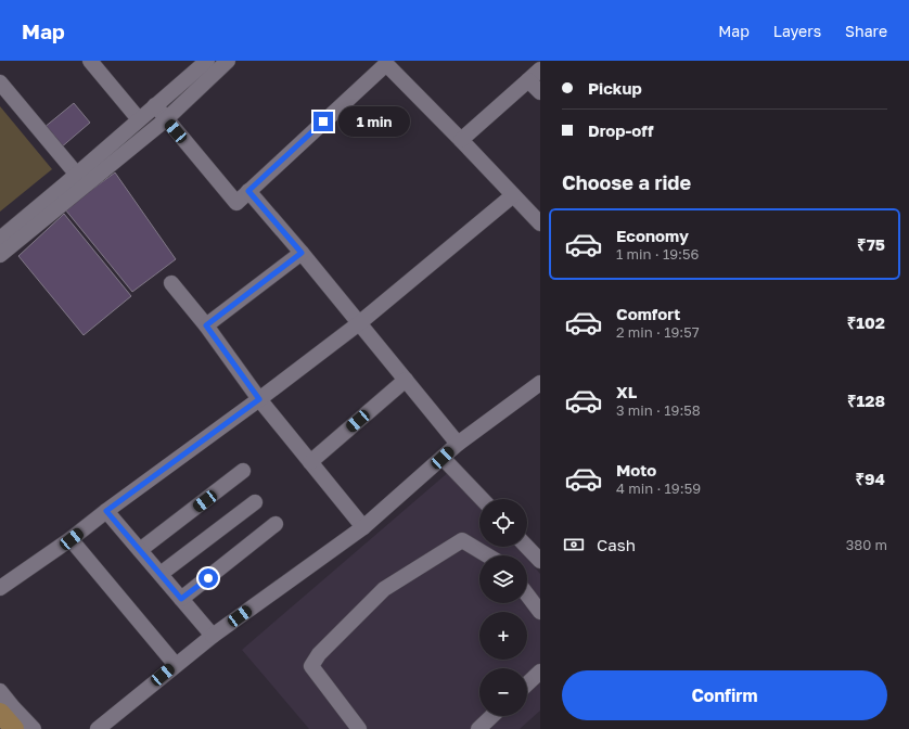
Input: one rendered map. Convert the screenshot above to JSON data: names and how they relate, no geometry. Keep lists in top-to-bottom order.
{
  "page": {
    "header": "Map",
    "nav": ["Map", "Layers", "Share"],
    "banner": ["Pickup", "Drop-off"],
    "bubble": "1 min",
    "heading": "Choose a ride",
    "list": [
      {
        "name": "Economy",
        "note": "1 min · 19:56",
        "value": "₹75"
      },
      {
        "name": "Comfort",
        "note": "2 min · 19:57",
        "value": "₹102"
      },
      {
        "name": "XL",
        "note": "3 min · 19:58",
        "value": "₹128"
      },
      {
        "name": "Moto",
        "note": "4 min · 19:59",
        "value": "₹94"
      }
    ],
    "map_buttons": ["+", "−"],
    "pay": ["Cash", "380 m"],
    "buttons": "Confirm"
  }
}
